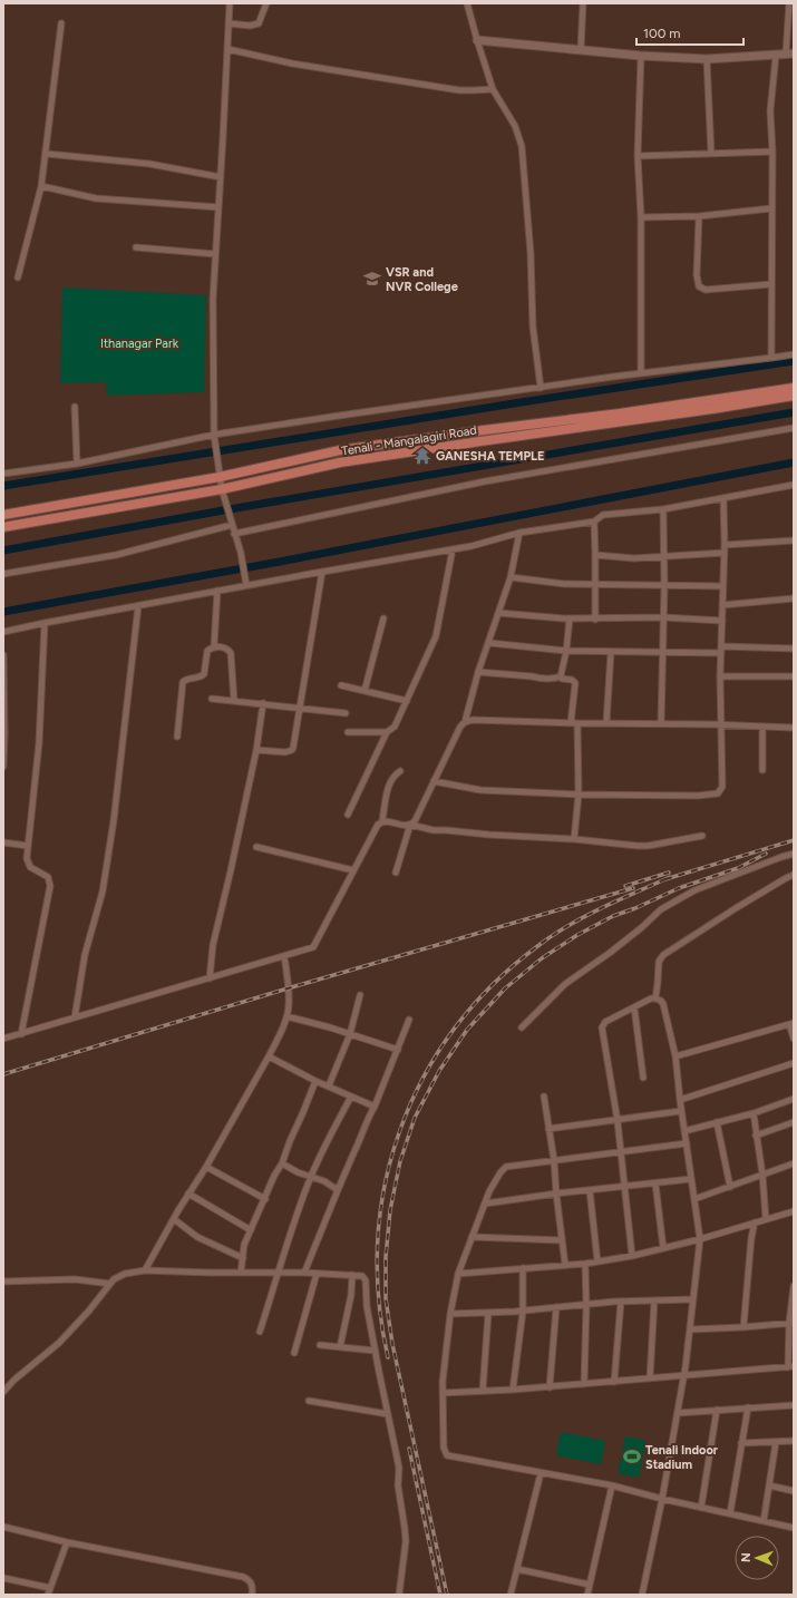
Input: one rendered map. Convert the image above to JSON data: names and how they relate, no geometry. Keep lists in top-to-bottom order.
{
  "streets": {
    "main road": ["Tenali - Mangalagiri Road"]
  },
  "parks": ["Ithanagar Park"],
  "places": {
    "school or university": ["VSR and NVR College"],
    "temple": ["GANESHA TEMPLE"],
    "sports": ["Tenali Indoor Stadium"]
  },
  "scale_bar": "100 m",
  "north": "left"
}
